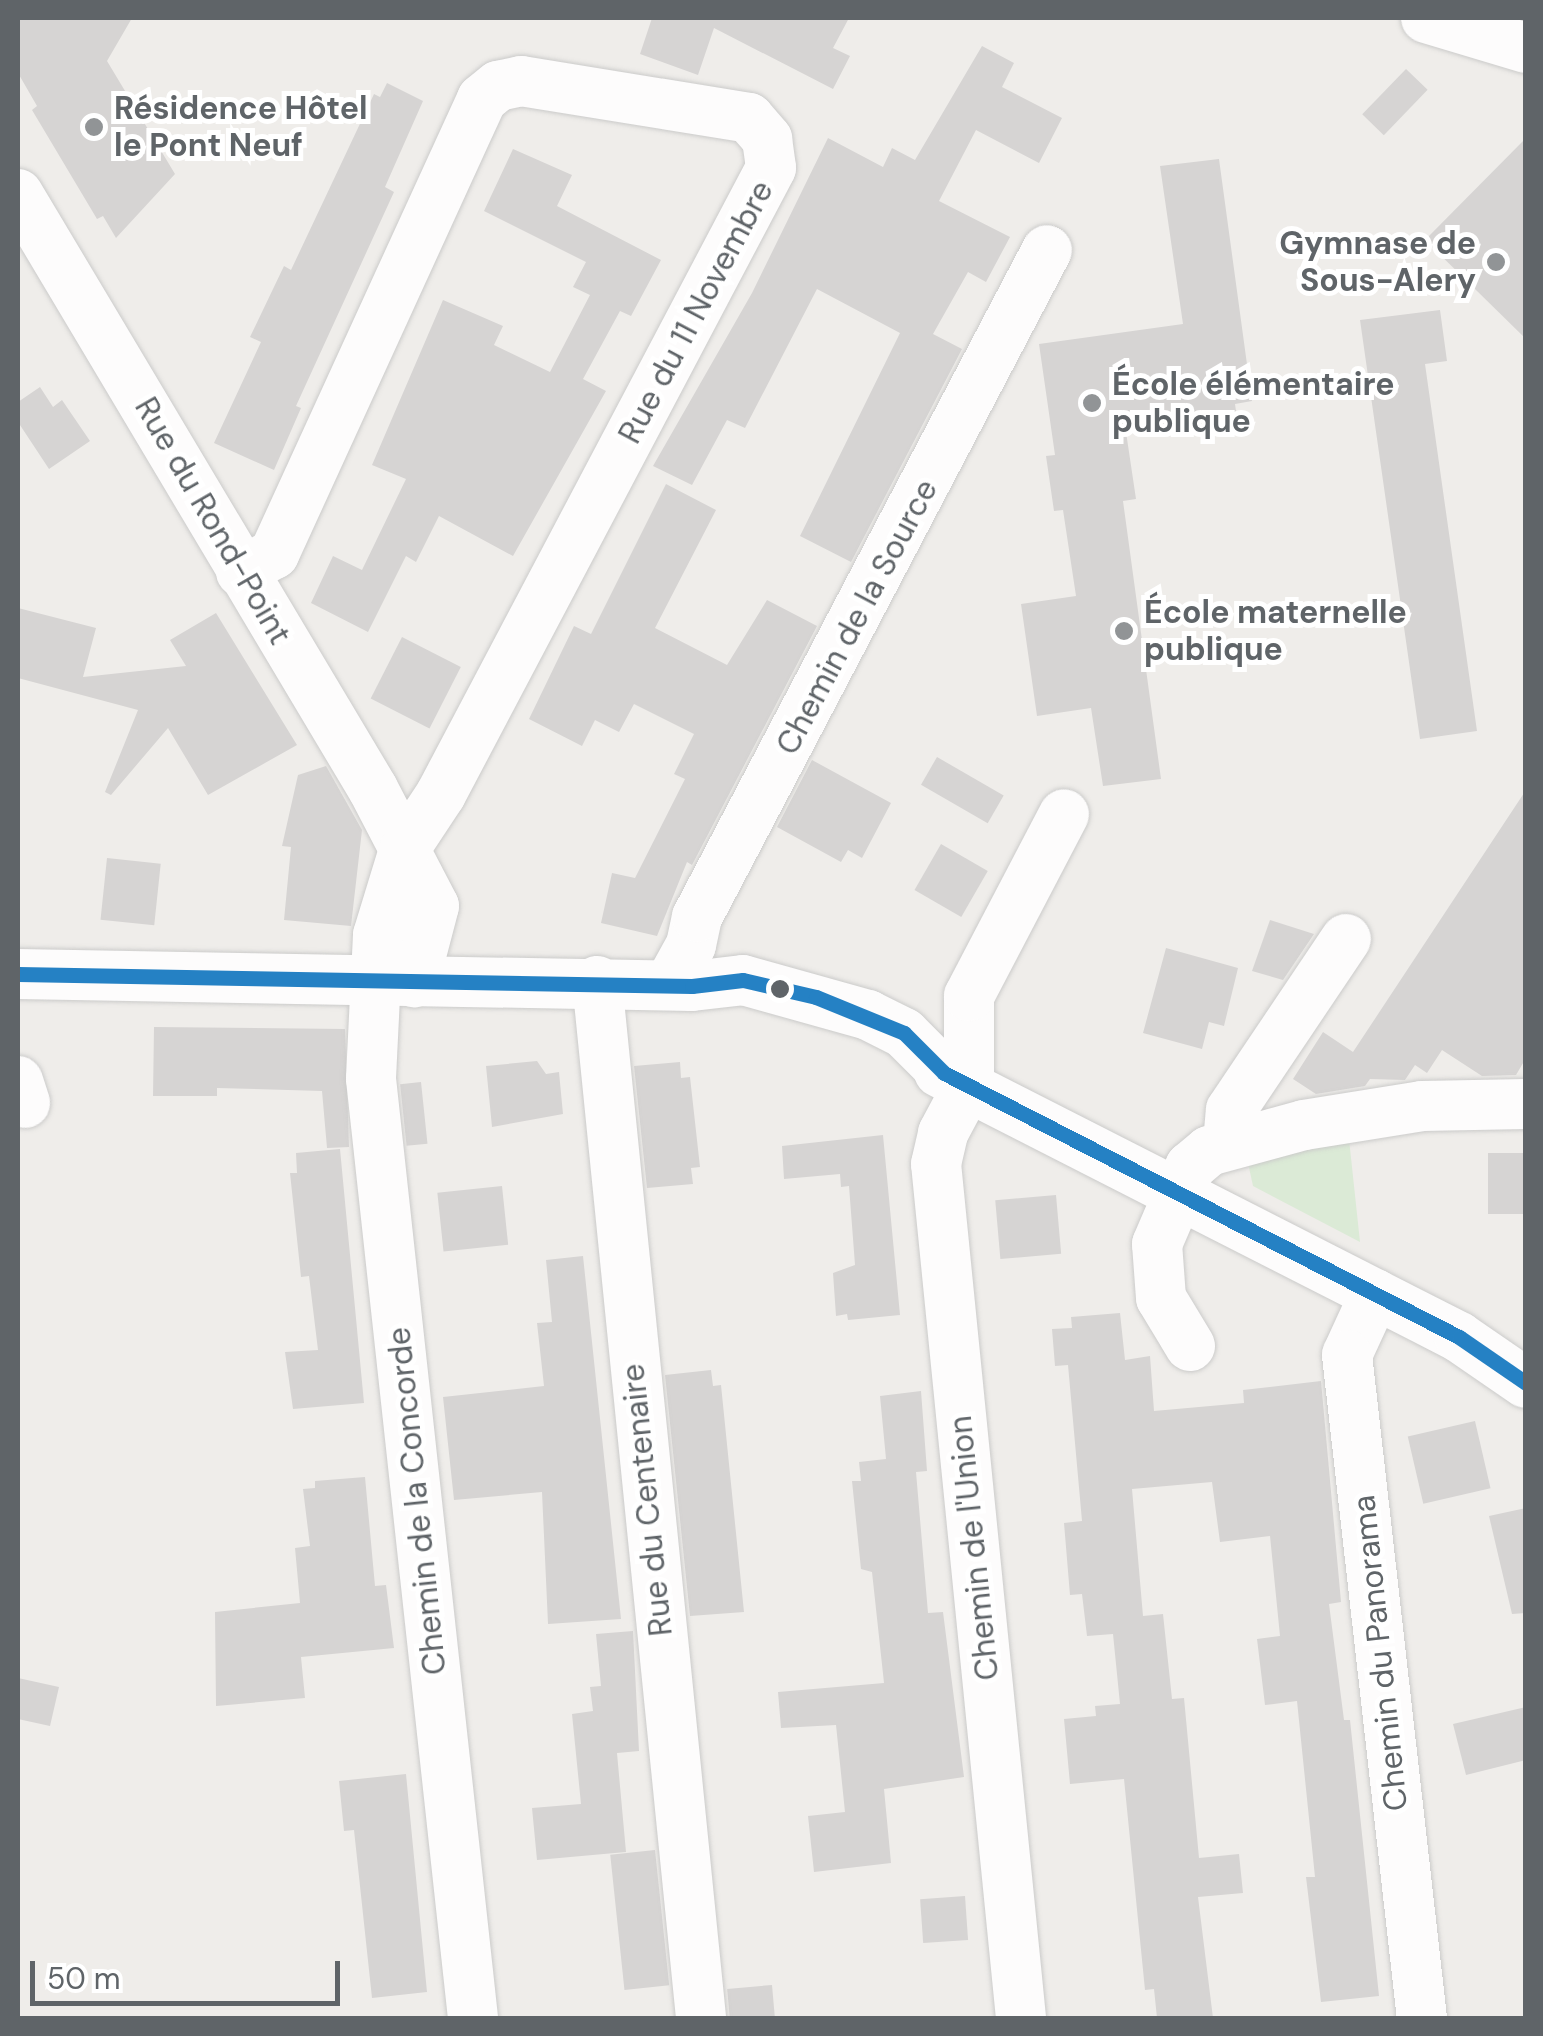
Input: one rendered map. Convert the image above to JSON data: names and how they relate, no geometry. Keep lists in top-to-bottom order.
{
  "streets": {
    "street": [
      "Rue du 11 Novembre",
      "Rue du Rond-Point",
      "Chemin de la Source",
      "Rue du Centenaire",
      "Chemin de la Concorde",
      "Chemin de l'Union",
      "Chemin du Panorama"
    ]
  },
  "crossings": [
    ["Rue du 11 Novembre", "Rue du Rond-Point"]
  ],
  "places": [
    "Résidence Hôtel le Pont Neuf",
    "Gymnase de Sous-Alery",
    "École élémentaire publique",
    "École maternelle publique"
  ],
  "scale_bar": "50 m"
}
